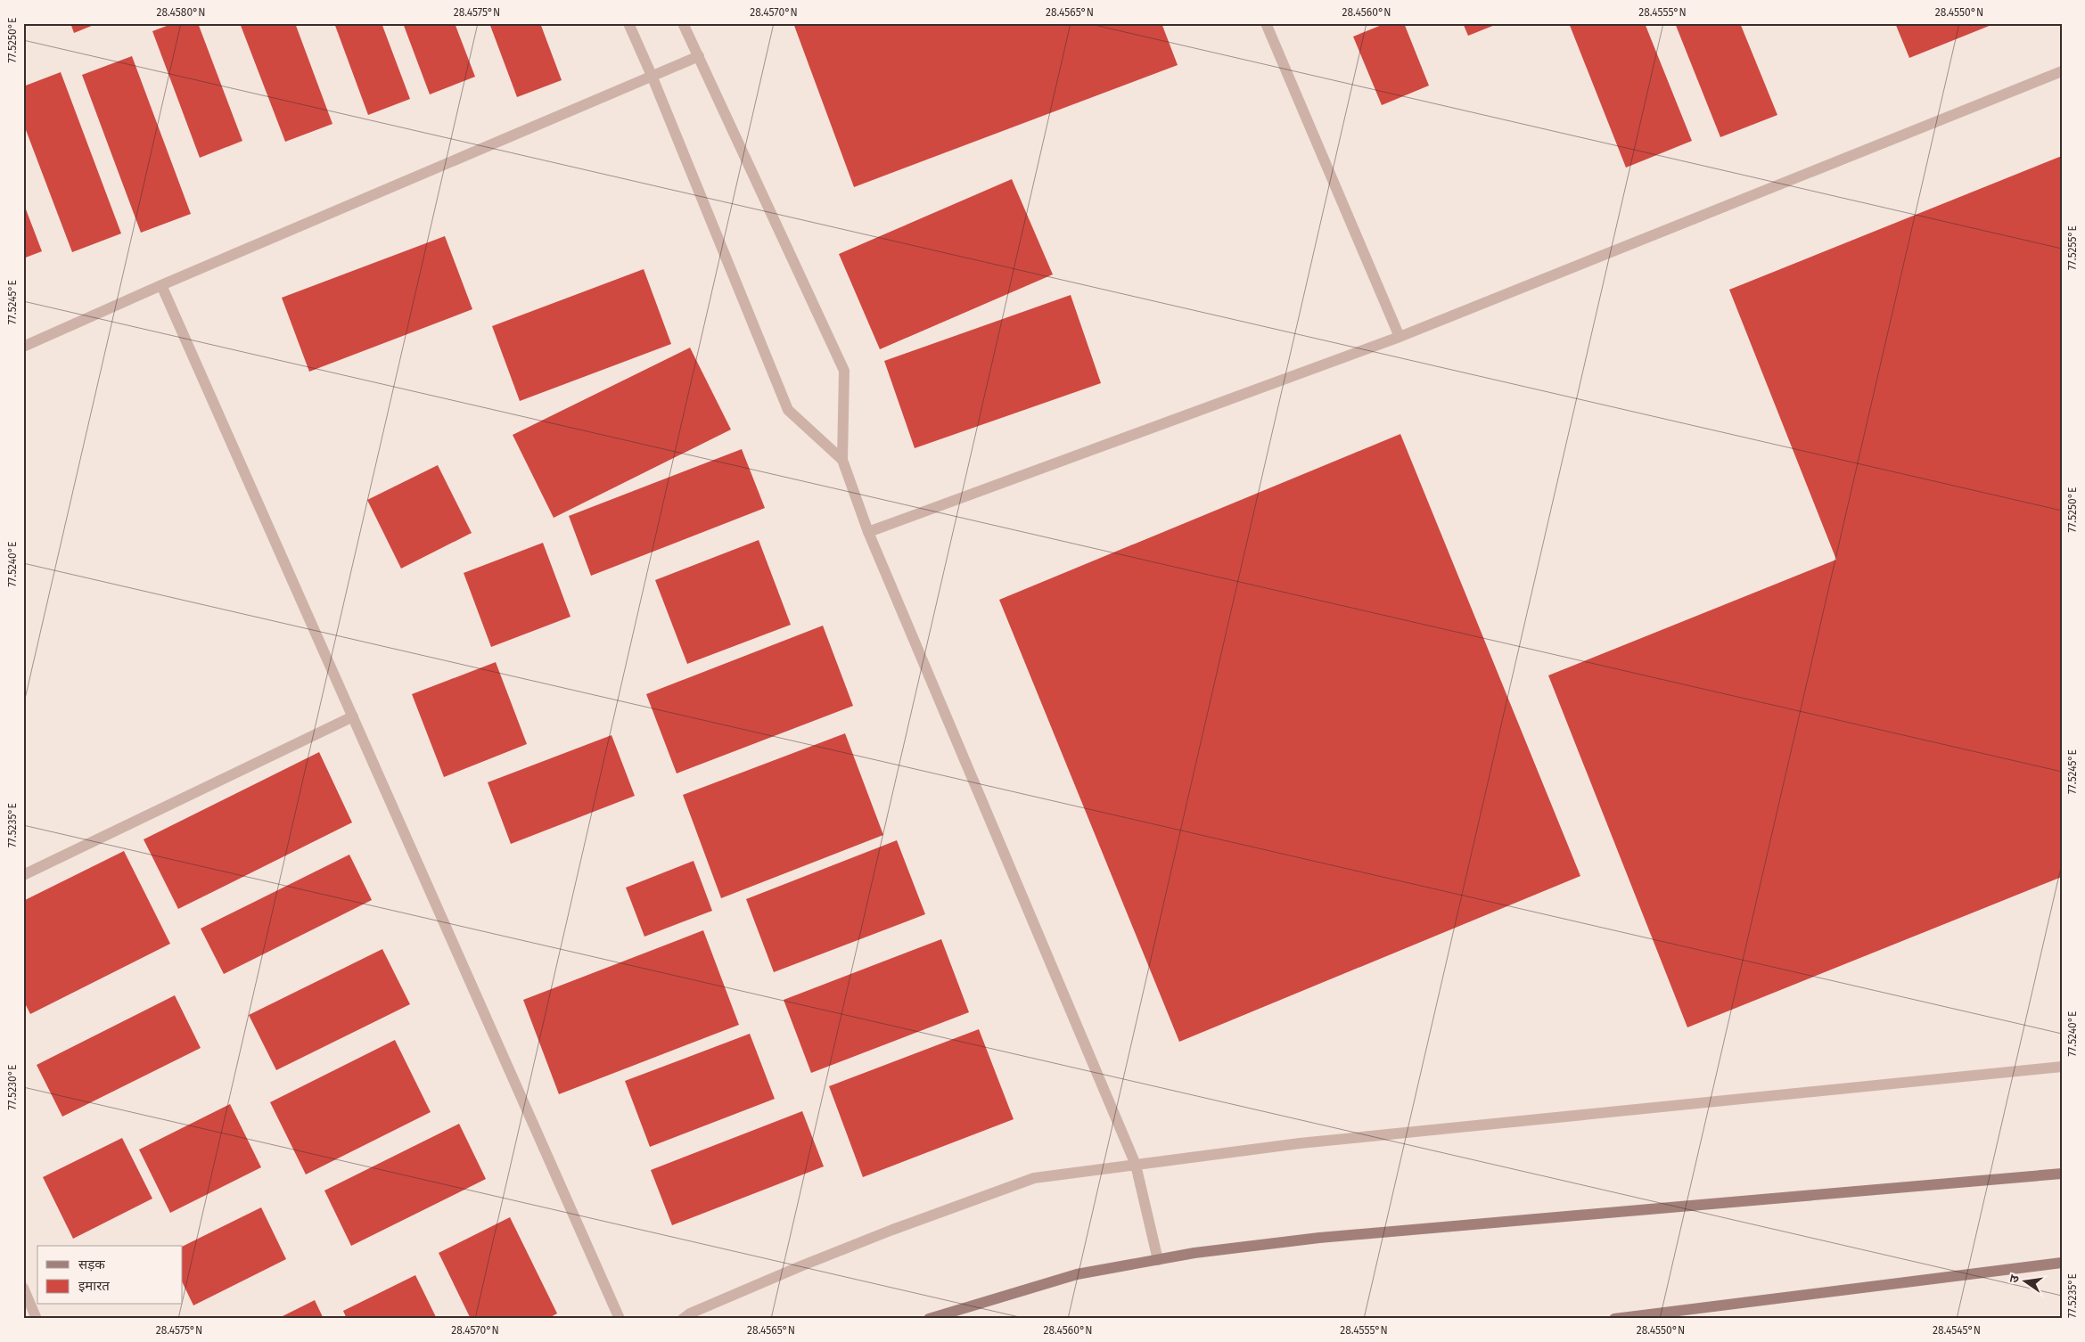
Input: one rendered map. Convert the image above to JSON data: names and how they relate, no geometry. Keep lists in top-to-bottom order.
{
  "legend": ["सड़क", "इमारत"],
  "north": "left",
  "coordinates": [
    "28.4580°N",
    "28.4575°N",
    "28.4570°N",
    "28.4565°N",
    "28.4560°N",
    "28.4555°N",
    "28.4550°N",
    "77.5250°E",
    "77.5255°E",
    "77.5245°E",
    "77.5240°E",
    "77.5235°E",
    "77.5230°E",
    "28.4545°N"
  ]
}
